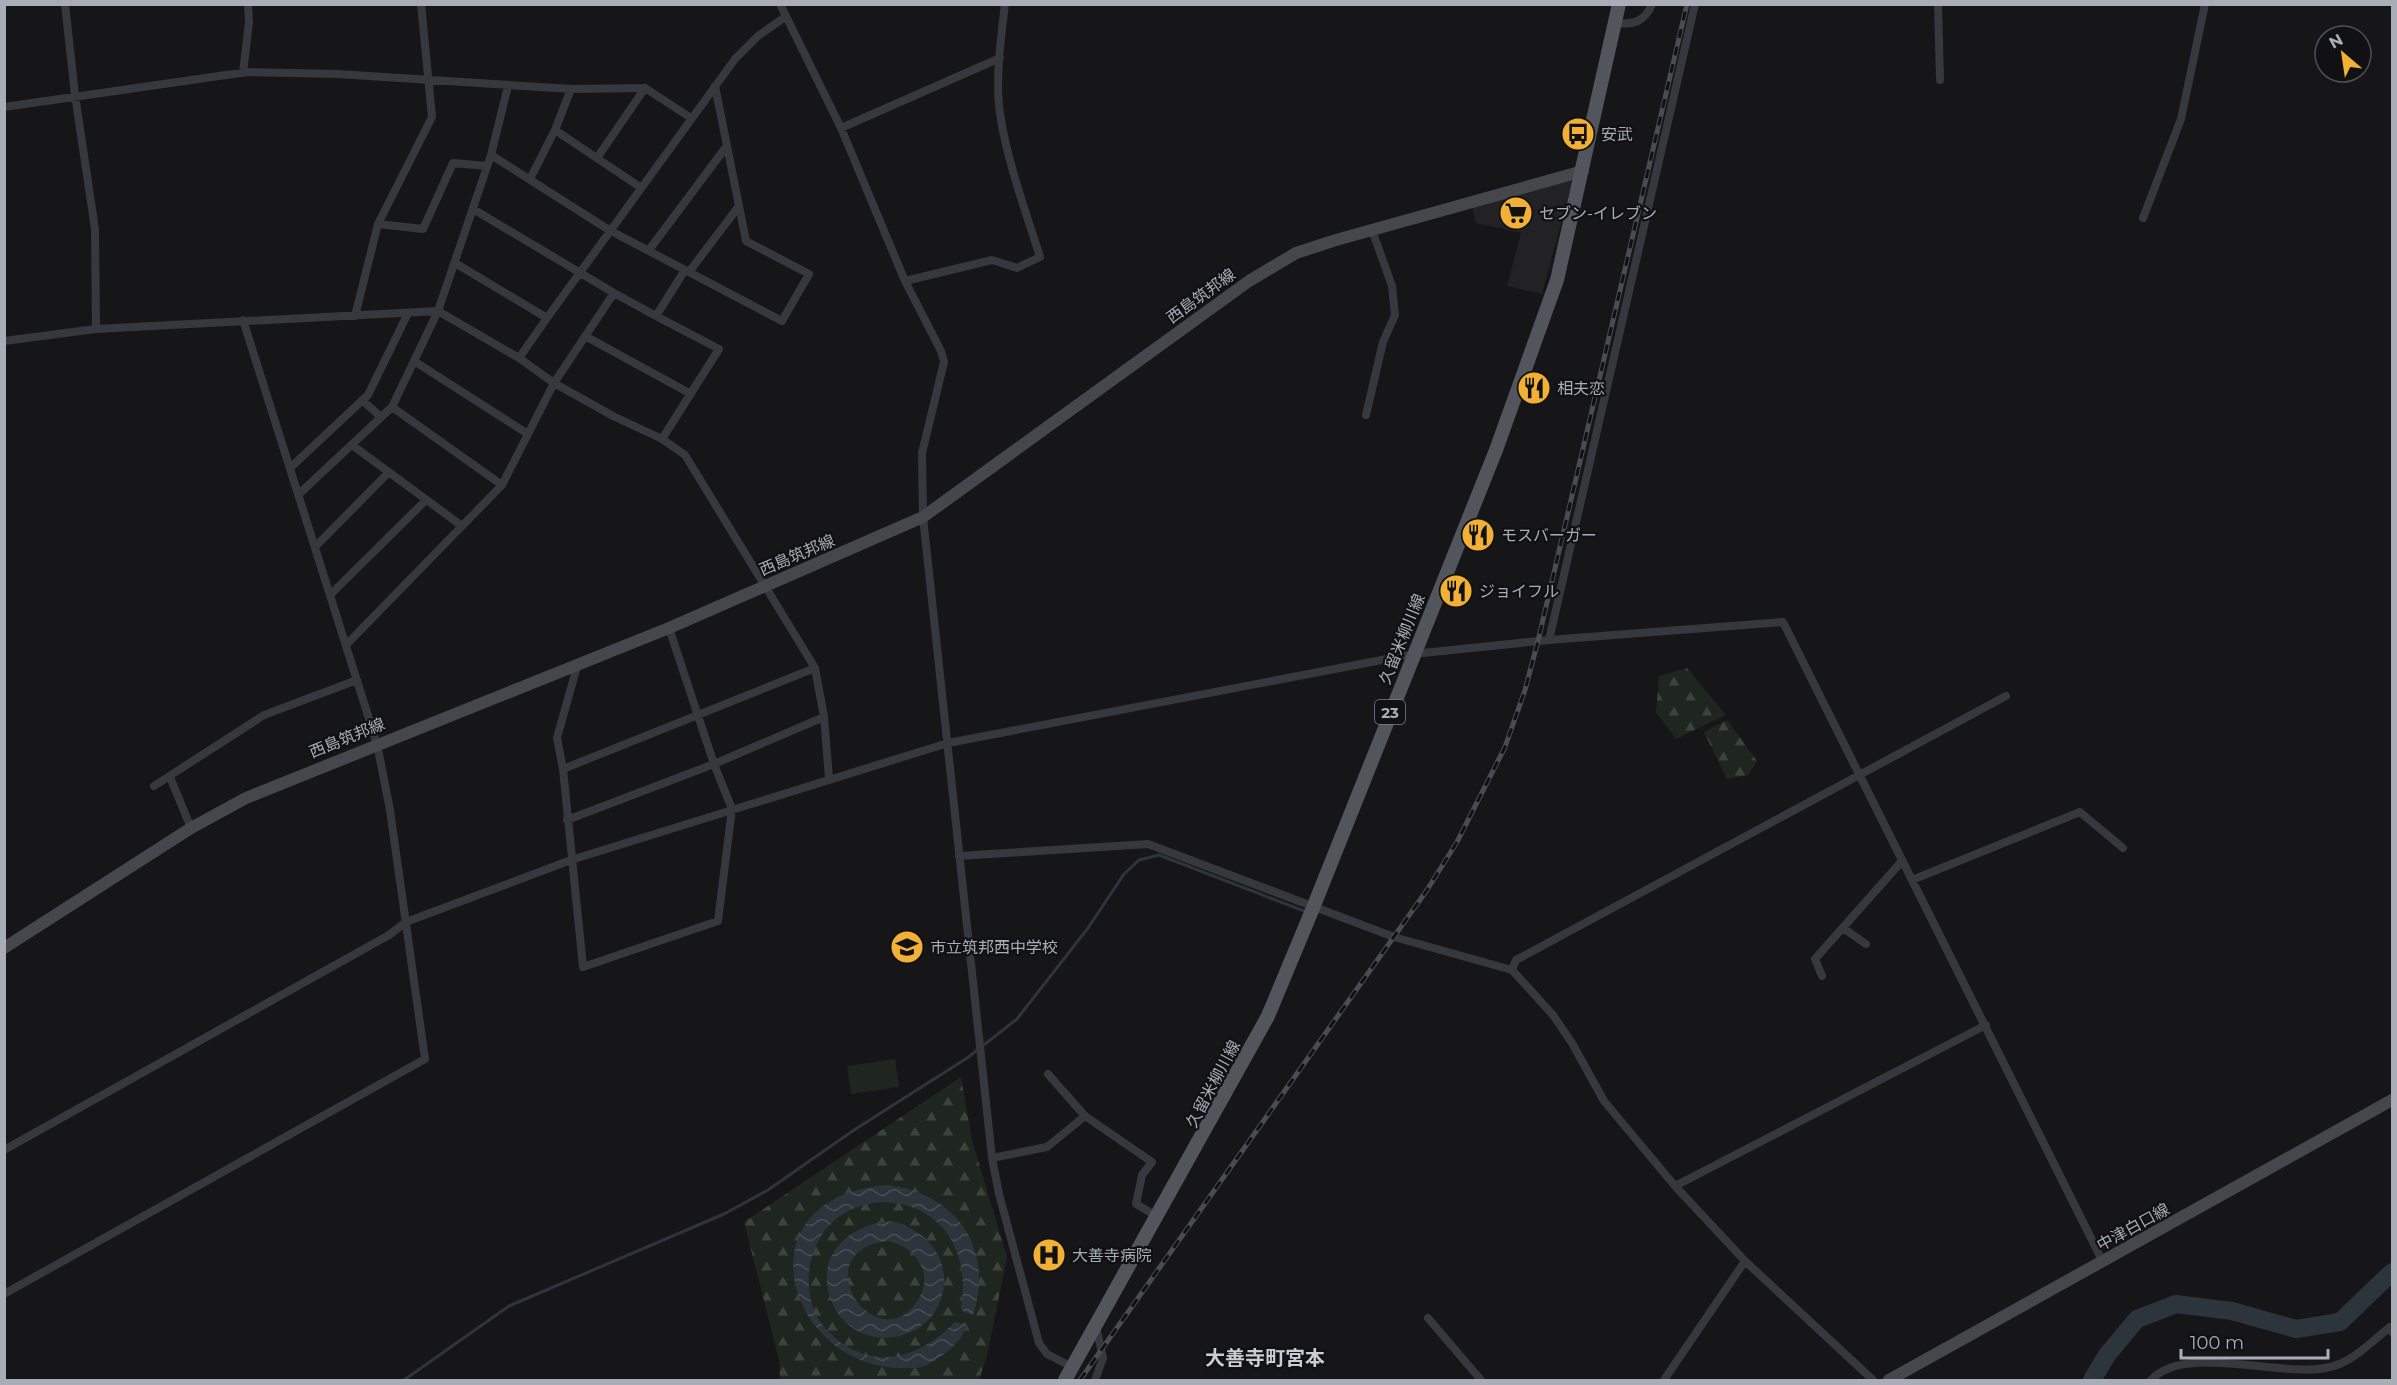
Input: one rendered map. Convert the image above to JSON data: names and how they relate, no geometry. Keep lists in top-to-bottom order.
{
  "streets": {
    "main road": [
      "西島筑邦線",
      "久留米柳川線",
      "23",
      "中津白口線"
    ]
  },
  "crossings": [
    ["西島筑邦線", "久留米柳川線"]
  ],
  "districts": ["大善寺町宮本"],
  "places": {
    "bus stop": ["安武"],
    "supermarket": ["セブン-イレブン"],
    "restaurant": ["相夫恋", "モスバーガー", "ジョイフル"],
    "school or university": ["市立筑邦西中学校"],
    "hospital": ["大善寺病院"]
  },
  "scale_bar": "100 m",
  "north": "top left"
}
